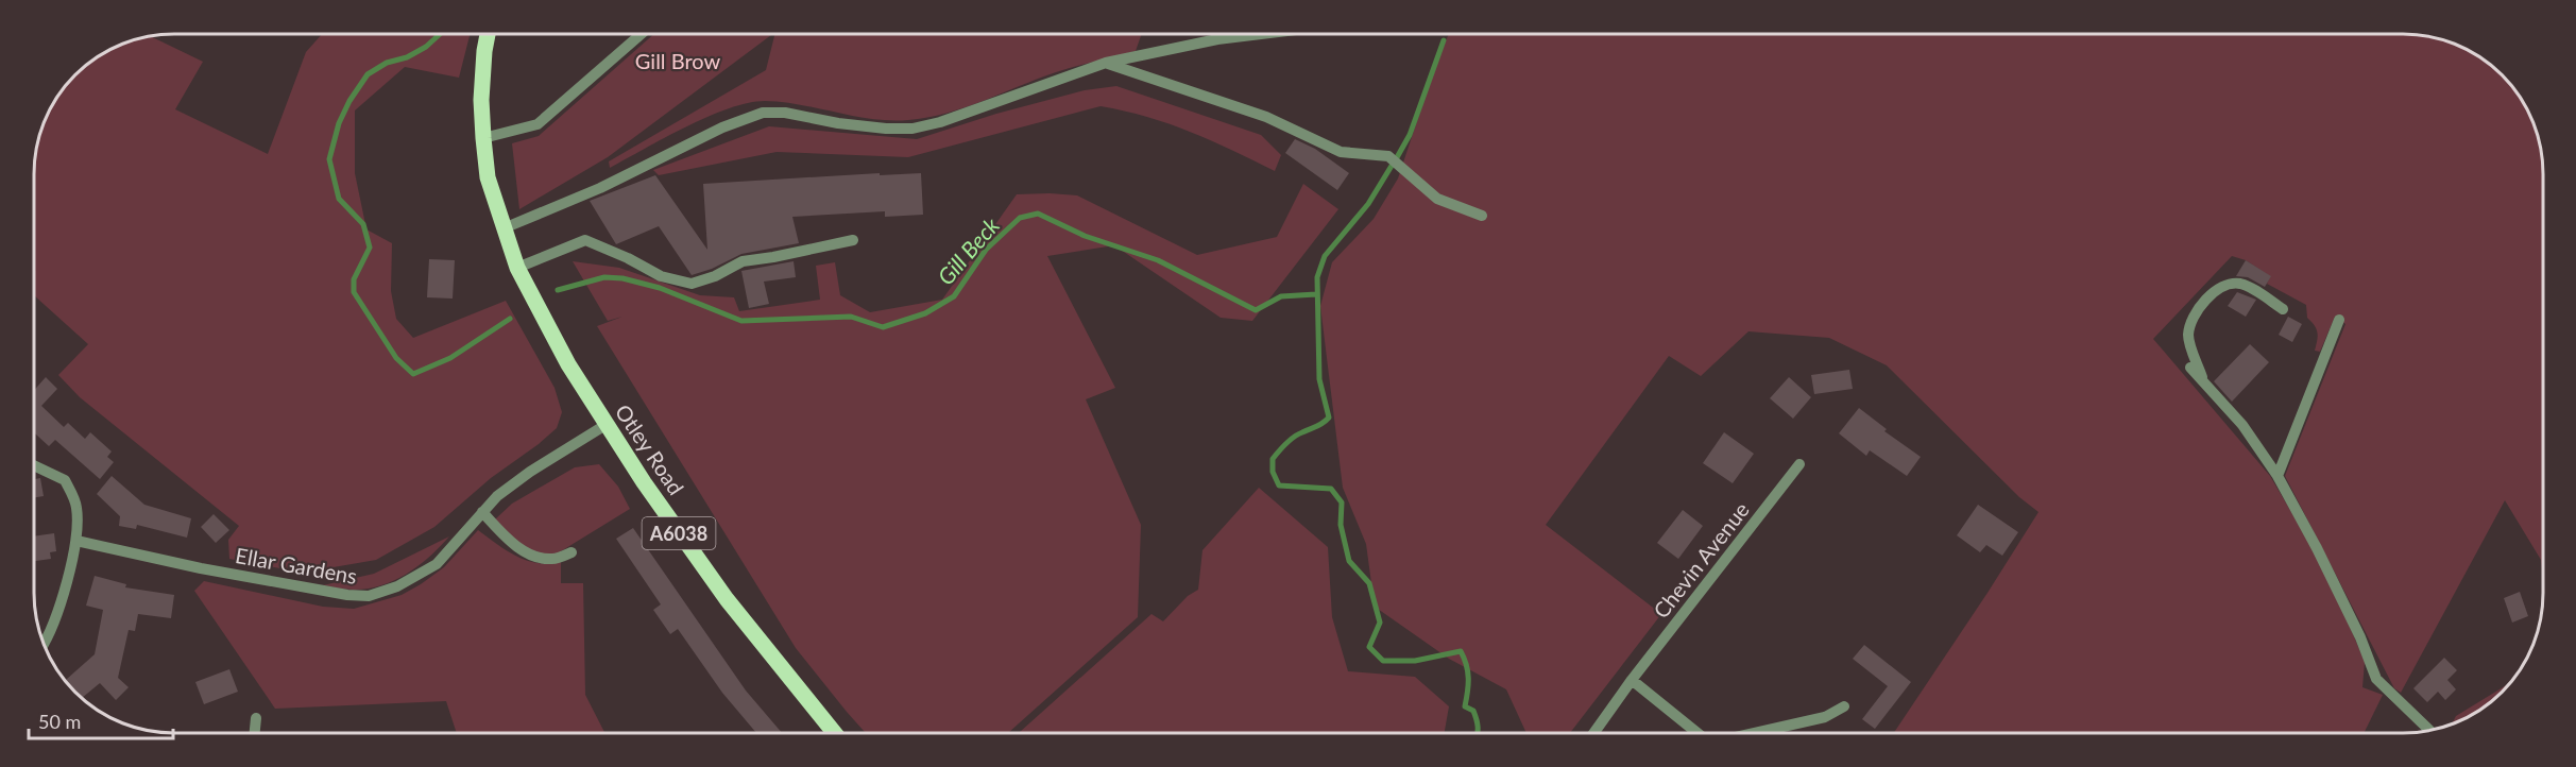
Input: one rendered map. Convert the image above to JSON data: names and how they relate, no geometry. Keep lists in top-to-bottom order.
{
  "streets": {
    "main road": ["Otley Road", "A6038"],
    "street": ["Chevin Avenue", "Ellar Gardens"]
  },
  "crossings": [
    ["Otley Road", "A6038"],
    ["Otley Road", "Ellar Gardens"]
  ],
  "water": ["Gill Beck"],
  "parks": ["Gill Brow"],
  "scale_bar": "50 m"
}
